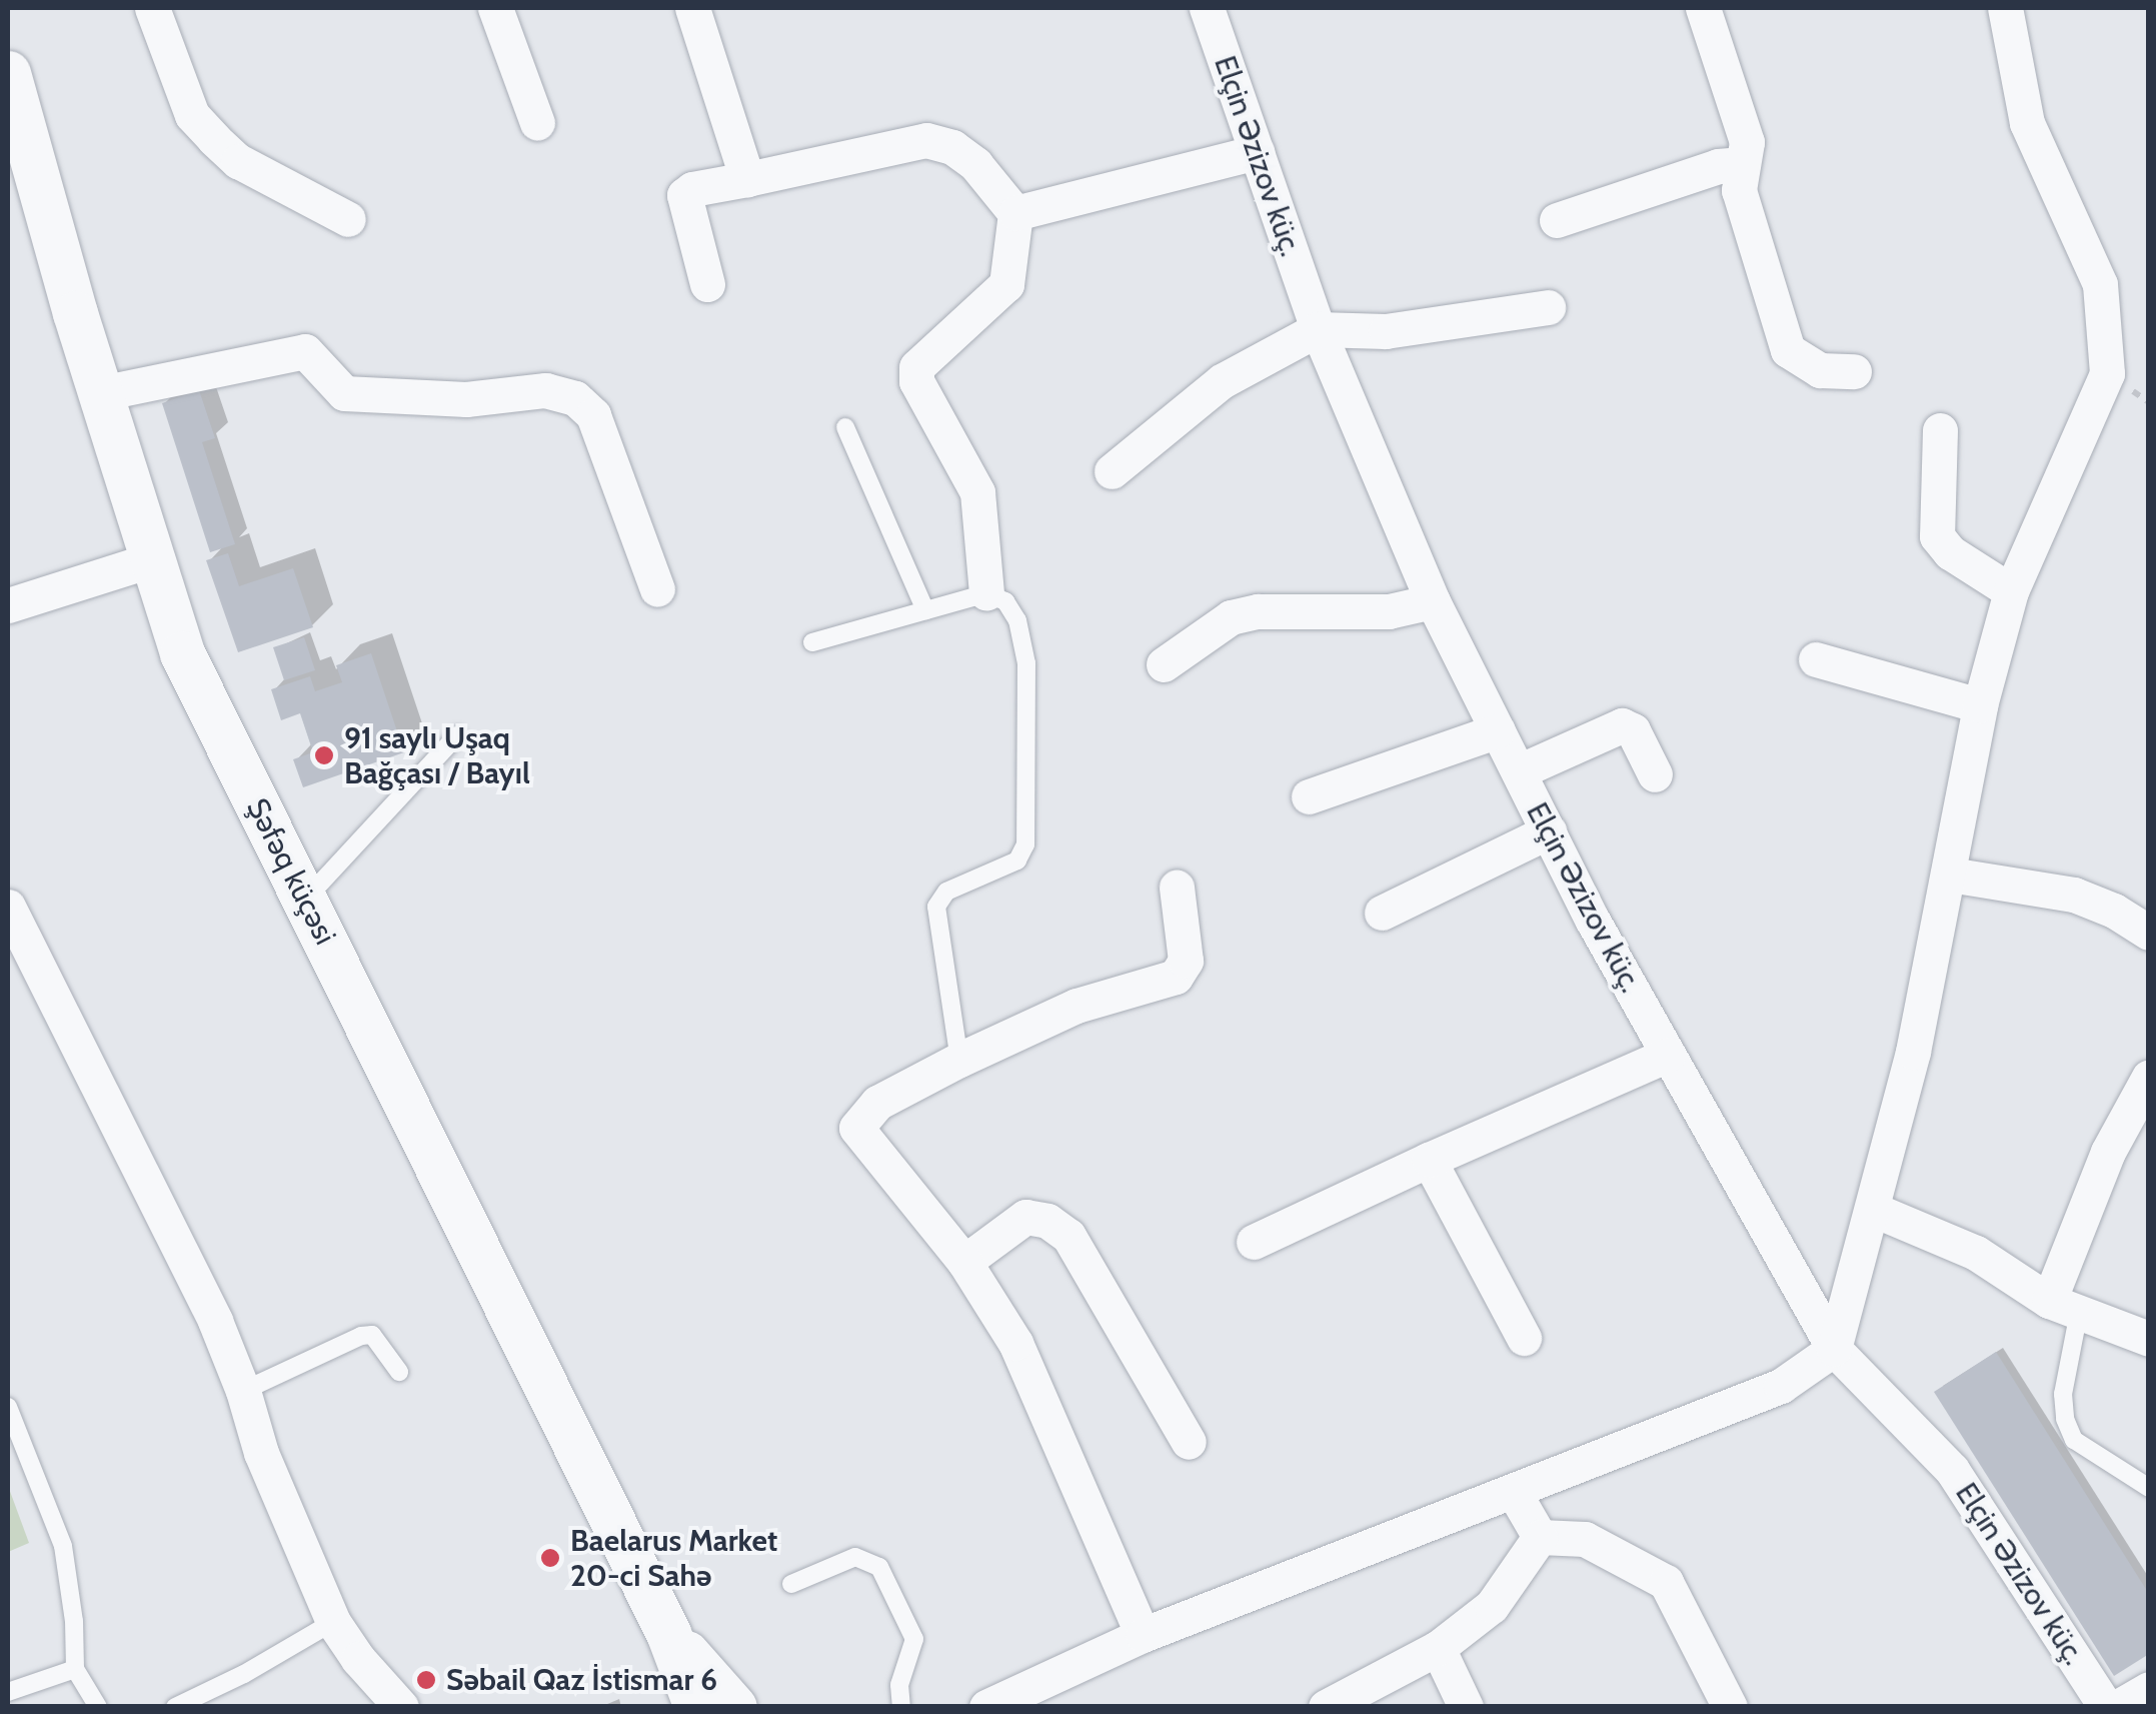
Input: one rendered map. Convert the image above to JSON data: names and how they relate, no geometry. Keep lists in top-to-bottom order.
{
  "streets": {
    "street": ["Elçin Əzizov küç.", "Şəfəq küçəsi"]
  },
  "places": ["91 saylı Uşaq Bağçası / Bayıl", "Baelarus Market 20-ci Sahə", "Səbail Qaz İstismar 6"]
}
